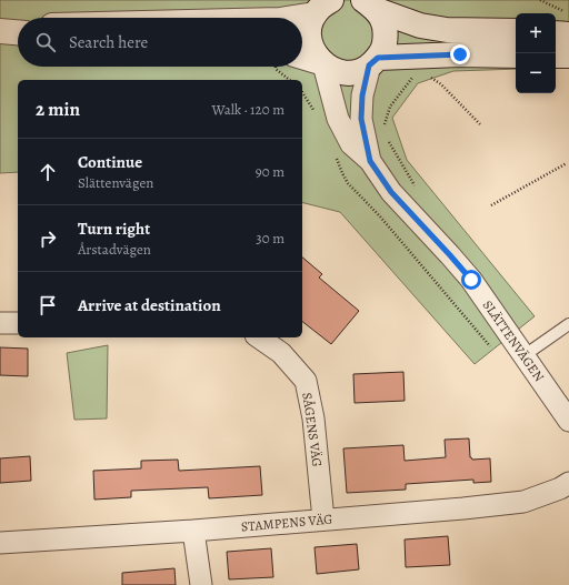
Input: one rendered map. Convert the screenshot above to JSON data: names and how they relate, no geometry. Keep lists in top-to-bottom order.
{
  "streets": {
    "street": ["SLÄTTENVÄGEN", "SÅGENS VÄG", "STAMPENS VÄG"]
  },
  "crossings": [
    ["SÅGENS VÄG", "STAMPENS VÄG"]
  ],
  "page": {
    "map_buttons": ["+", "−"],
    "search": "Search here",
    "heading": ["2 min", "Walk · 120 m"],
    "list": [
      ["Continue", "Slättenvägen", "90 m"],
      ["Turn right", "Årstadvägen", "30 m"],
      "Arrive at destination"
    ]
  }
}
